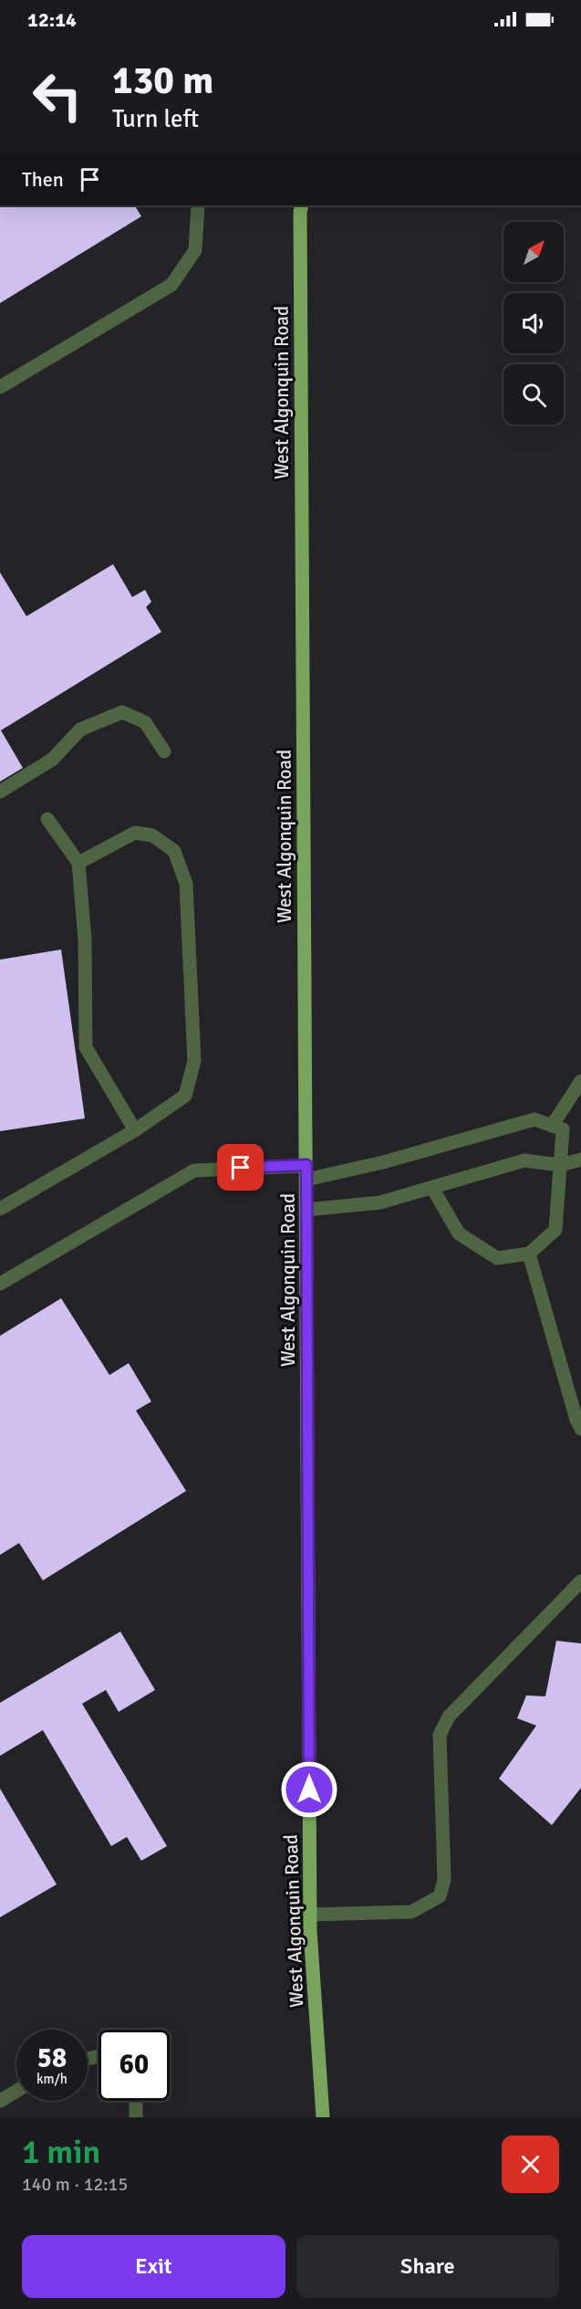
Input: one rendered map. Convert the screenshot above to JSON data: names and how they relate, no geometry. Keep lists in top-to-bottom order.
{
  "streets": {
    "main road": ["West Algonquin Road"]
  },
  "north": "top right",
  "page": {
    "status": "12:14",
    "turn": ["130 m", "Turn left"],
    "then": "Then",
    "speed": "58 km/h",
    "limit": "60",
    "heading": ["1 min", "140 m · 12:15"],
    "buttons": ["Exit", "Share"]
  }
}
